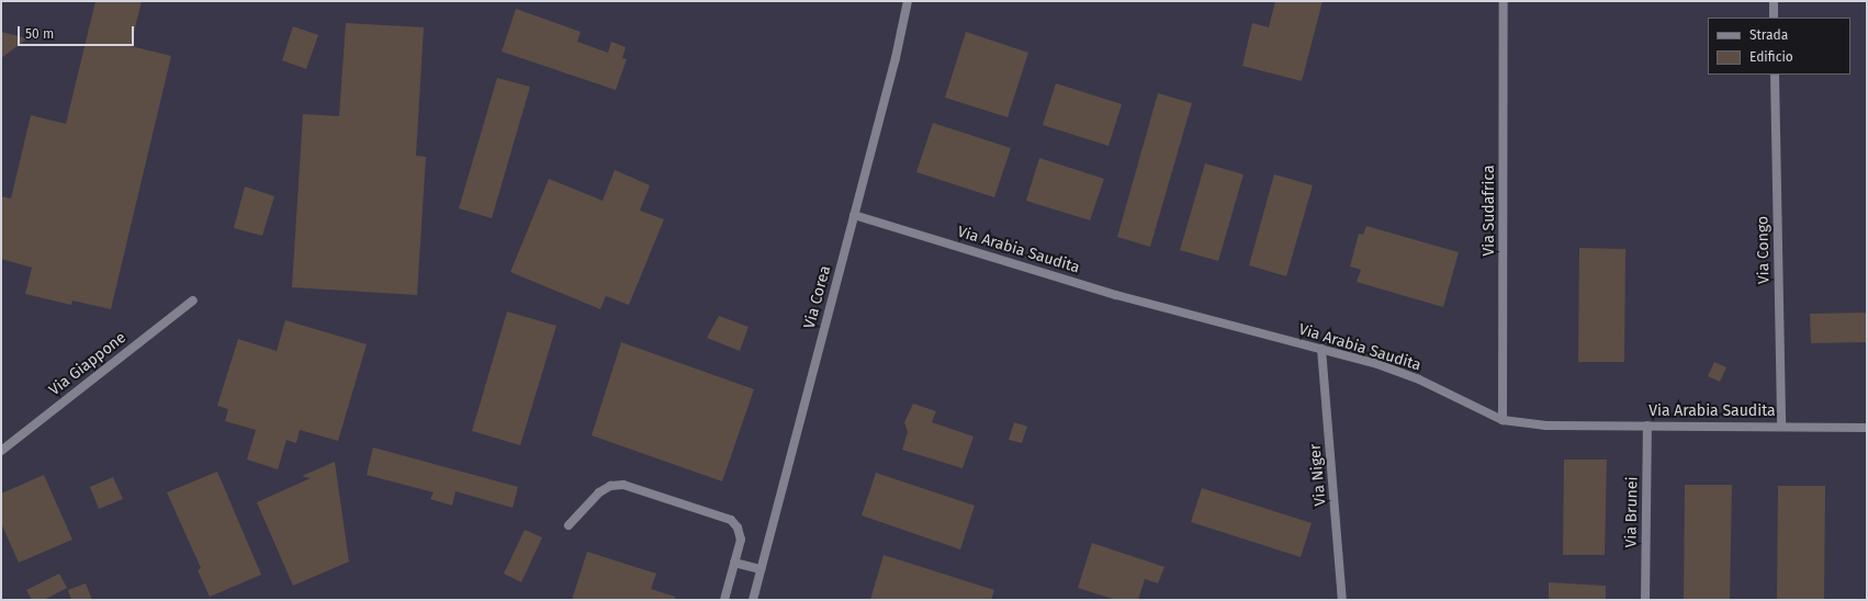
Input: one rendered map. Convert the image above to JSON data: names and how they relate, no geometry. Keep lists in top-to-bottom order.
{
  "streets": {
    "street": [
      "Via Sudafrica",
      "Via Arabia Saudita",
      "Via Congo",
      "Via Corea",
      "Via Giappone",
      "Via Niger",
      "Via Brunei"
    ]
  },
  "crossings": [
    ["Via Sudafrica", "Via Arabia Saudita"],
    ["Via Arabia Saudita", "Via Congo"],
    ["Via Arabia Saudita", "Via Corea"],
    ["Via Arabia Saudita", "Via Niger"],
    ["Via Arabia Saudita", "Via Brunei"]
  ],
  "legend": ["Strada", "Edificio"],
  "scale_bar": "50 m"
}
